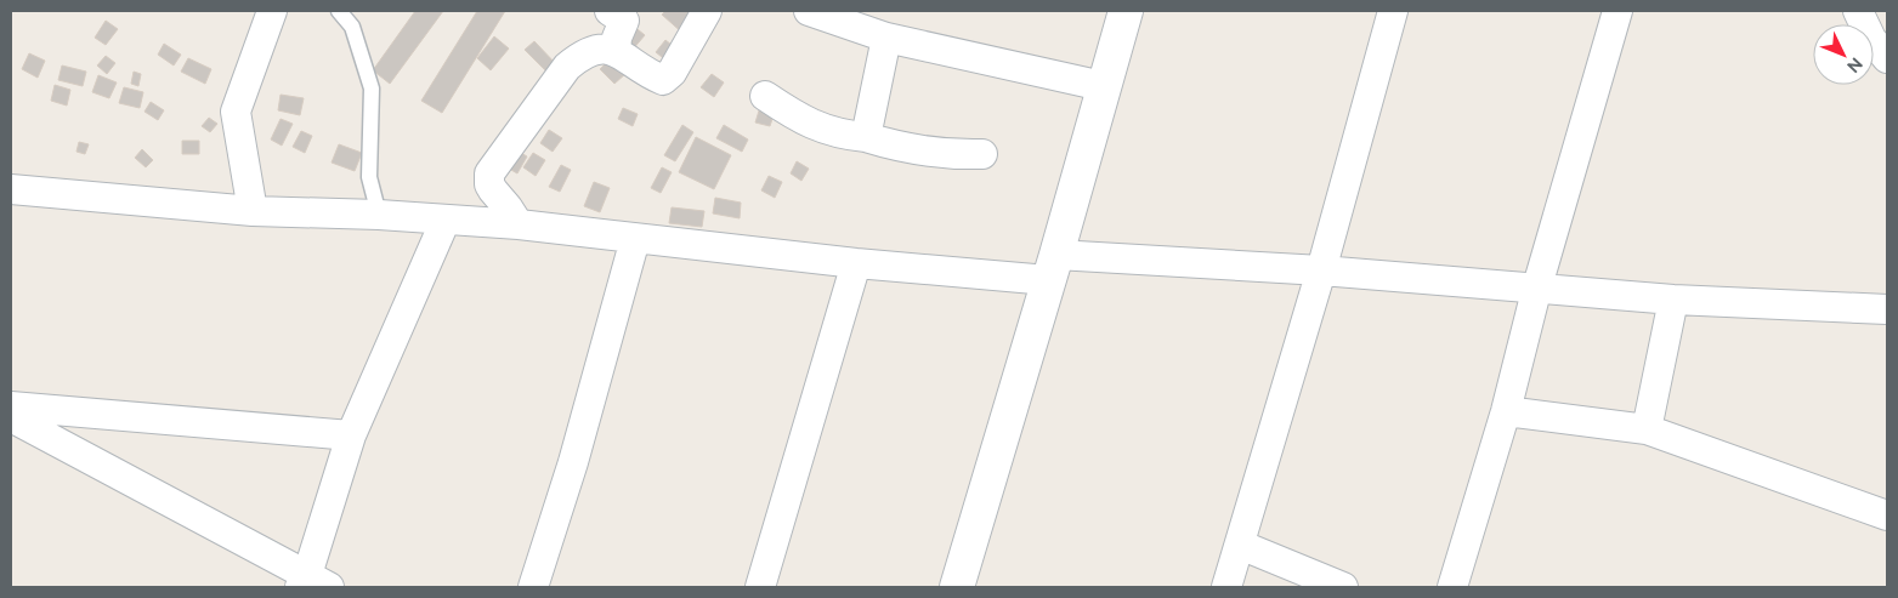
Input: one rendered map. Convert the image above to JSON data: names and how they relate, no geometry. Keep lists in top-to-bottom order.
{
  "north": "bottom right"
}
